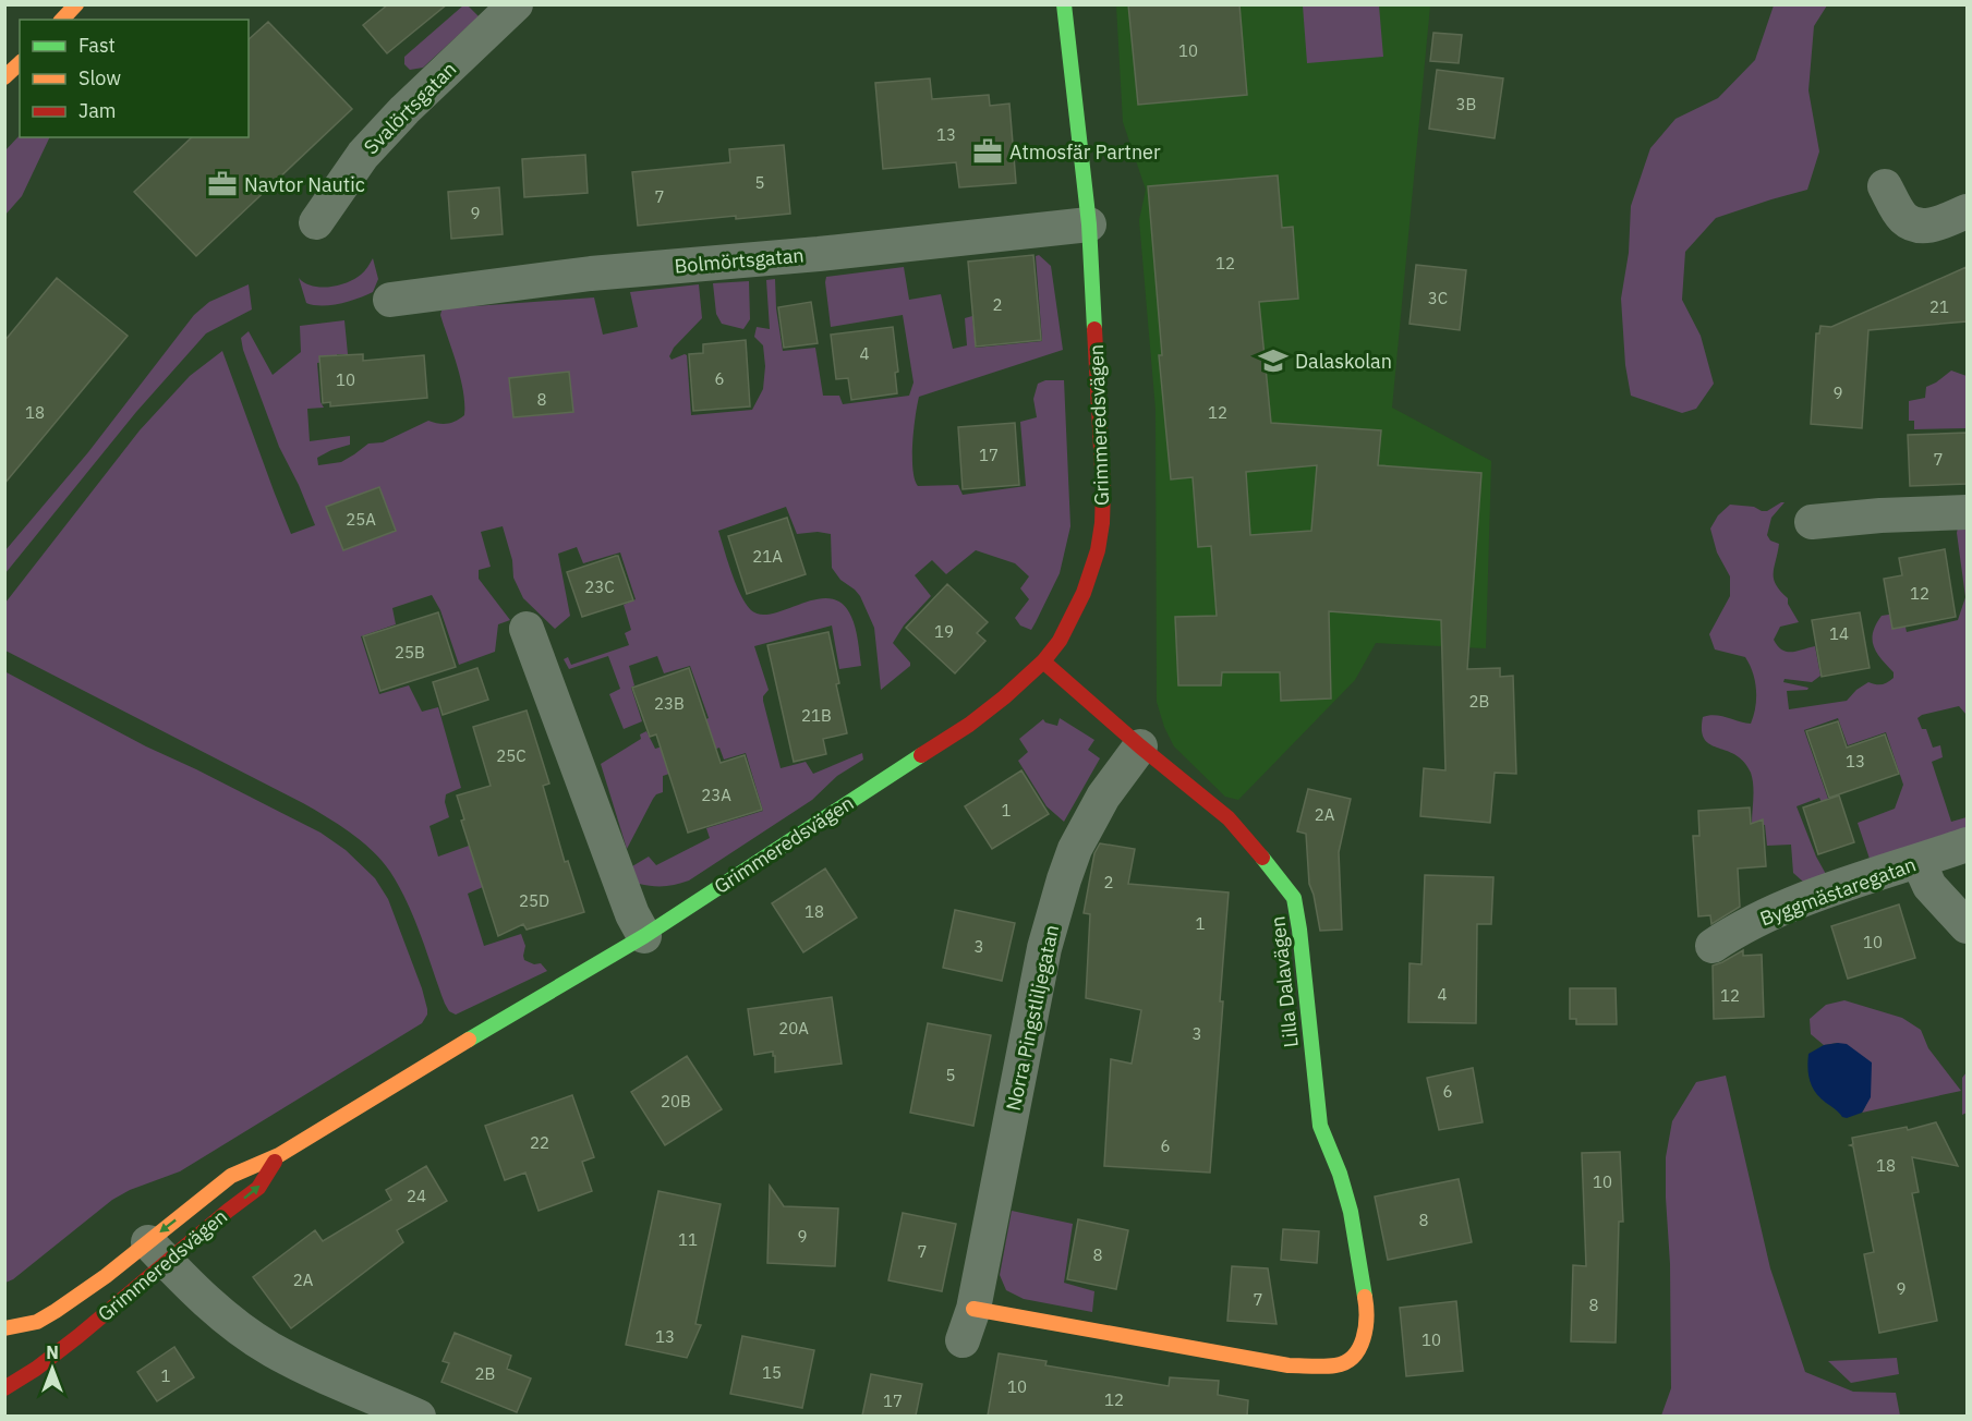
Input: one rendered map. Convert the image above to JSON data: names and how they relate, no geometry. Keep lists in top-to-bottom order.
{
  "streets": {
    "main road": ["Grimmeredsvägen", "Lilla Dalavägen", "Norra Pingstliljegatan"],
    "street": ["Svalörtsgatan", "Bolmörtsgatan", "Byggmästaregatan"]
  },
  "crossings": [
    ["Bolmörtsgatan", "Grimmeredsvägen"],
    ["Grimmeredsvägen", "Lilla Dalavägen"],
    ["Lilla Dalavägen", "Norra Pingstliljegatan"]
  ],
  "places": {
    "office": ["Atmosfär Partner", "Navtor Nautic"],
    "school or university": ["Dalaskolan"]
  },
  "house_numbers": [
    "10",
    "3B",
    "13",
    "5",
    "7",
    "9",
    "12",
    "3C",
    "2",
    "21",
    "4",
    "6",
    "10",
    "9",
    "8",
    "18",
    "12",
    "17",
    "7",
    "25A",
    "21A",
    "23C",
    "12",
    "19",
    "14",
    "25B",
    "2B",
    "23B",
    "21B",
    "25C",
    "13",
    "23A",
    "1",
    "2A",
    "2",
    "25D",
    "18",
    "1",
    "10",
    "3",
    "4",
    "12",
    "20A",
    "3",
    "5",
    "6",
    "20B",
    "22",
    "6",
    "18",
    "10",
    "24",
    "8",
    "9",
    "11",
    "7",
    "8",
    "2A",
    "9",
    "7",
    "8",
    "13",
    "10",
    "15",
    "2B",
    "1",
    "10",
    "12",
    "17"
  ],
  "legend": ["Fast", "Slow", "Jam"],
  "north": "top"
}
